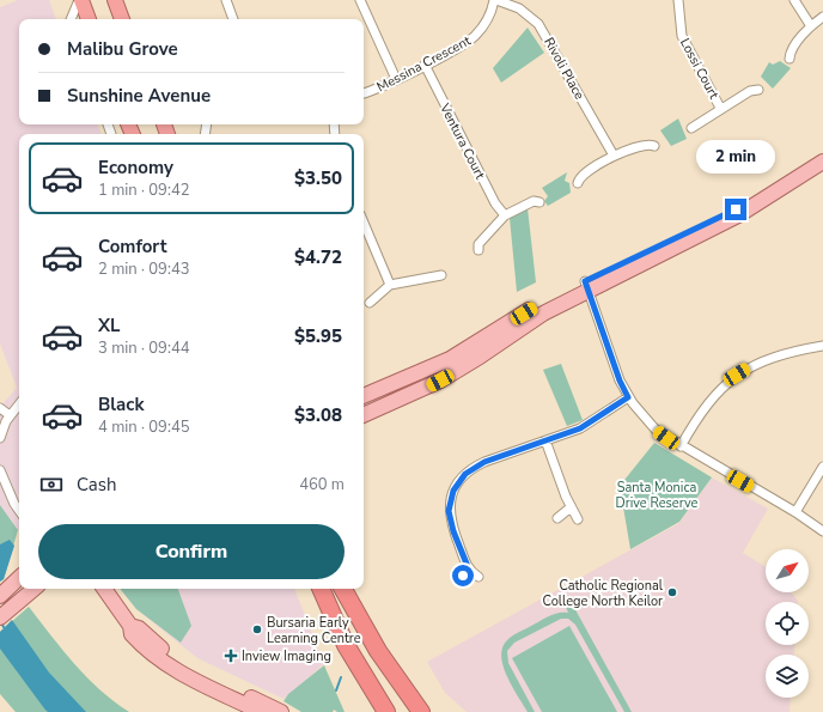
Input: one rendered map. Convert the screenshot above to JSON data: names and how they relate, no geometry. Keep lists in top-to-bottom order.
{
  "streets": {
    "street": [
      "Messina Crescent",
      "Rivoli Place",
      "Lossi Court",
      "Ventura Court"
    ]
  },
  "crossings": [
    ["Messina Crescent", "Rivoli Place"],
    ["Messina Crescent", "Ventura Court"]
  ],
  "parks": ["Santa Monica Drive Reserve"],
  "places": {
    "other": ["Catholic Regional College North Keilor", "Bursaria Early Learning Centre"],
    "health": ["Inview Imaging"]
  },
  "north": "top right",
  "page": {
    "banner": ["Malibu Grove", "Sunshine Avenue"],
    "bubble": "2 min",
    "list": [
      {
        "name": "Economy",
        "note": "1 min · 09:42",
        "value": "$3.50"
      },
      {
        "name": "Comfort",
        "note": "2 min · 09:43",
        "value": "$4.72"
      },
      {
        "name": "XL",
        "note": "3 min · 09:44",
        "value": "$5.95"
      },
      {
        "name": "Black",
        "note": "4 min · 09:45",
        "value": "$3.08"
      }
    ],
    "pay": ["Cash", "460 m"],
    "buttons": "Confirm"
  }
}
